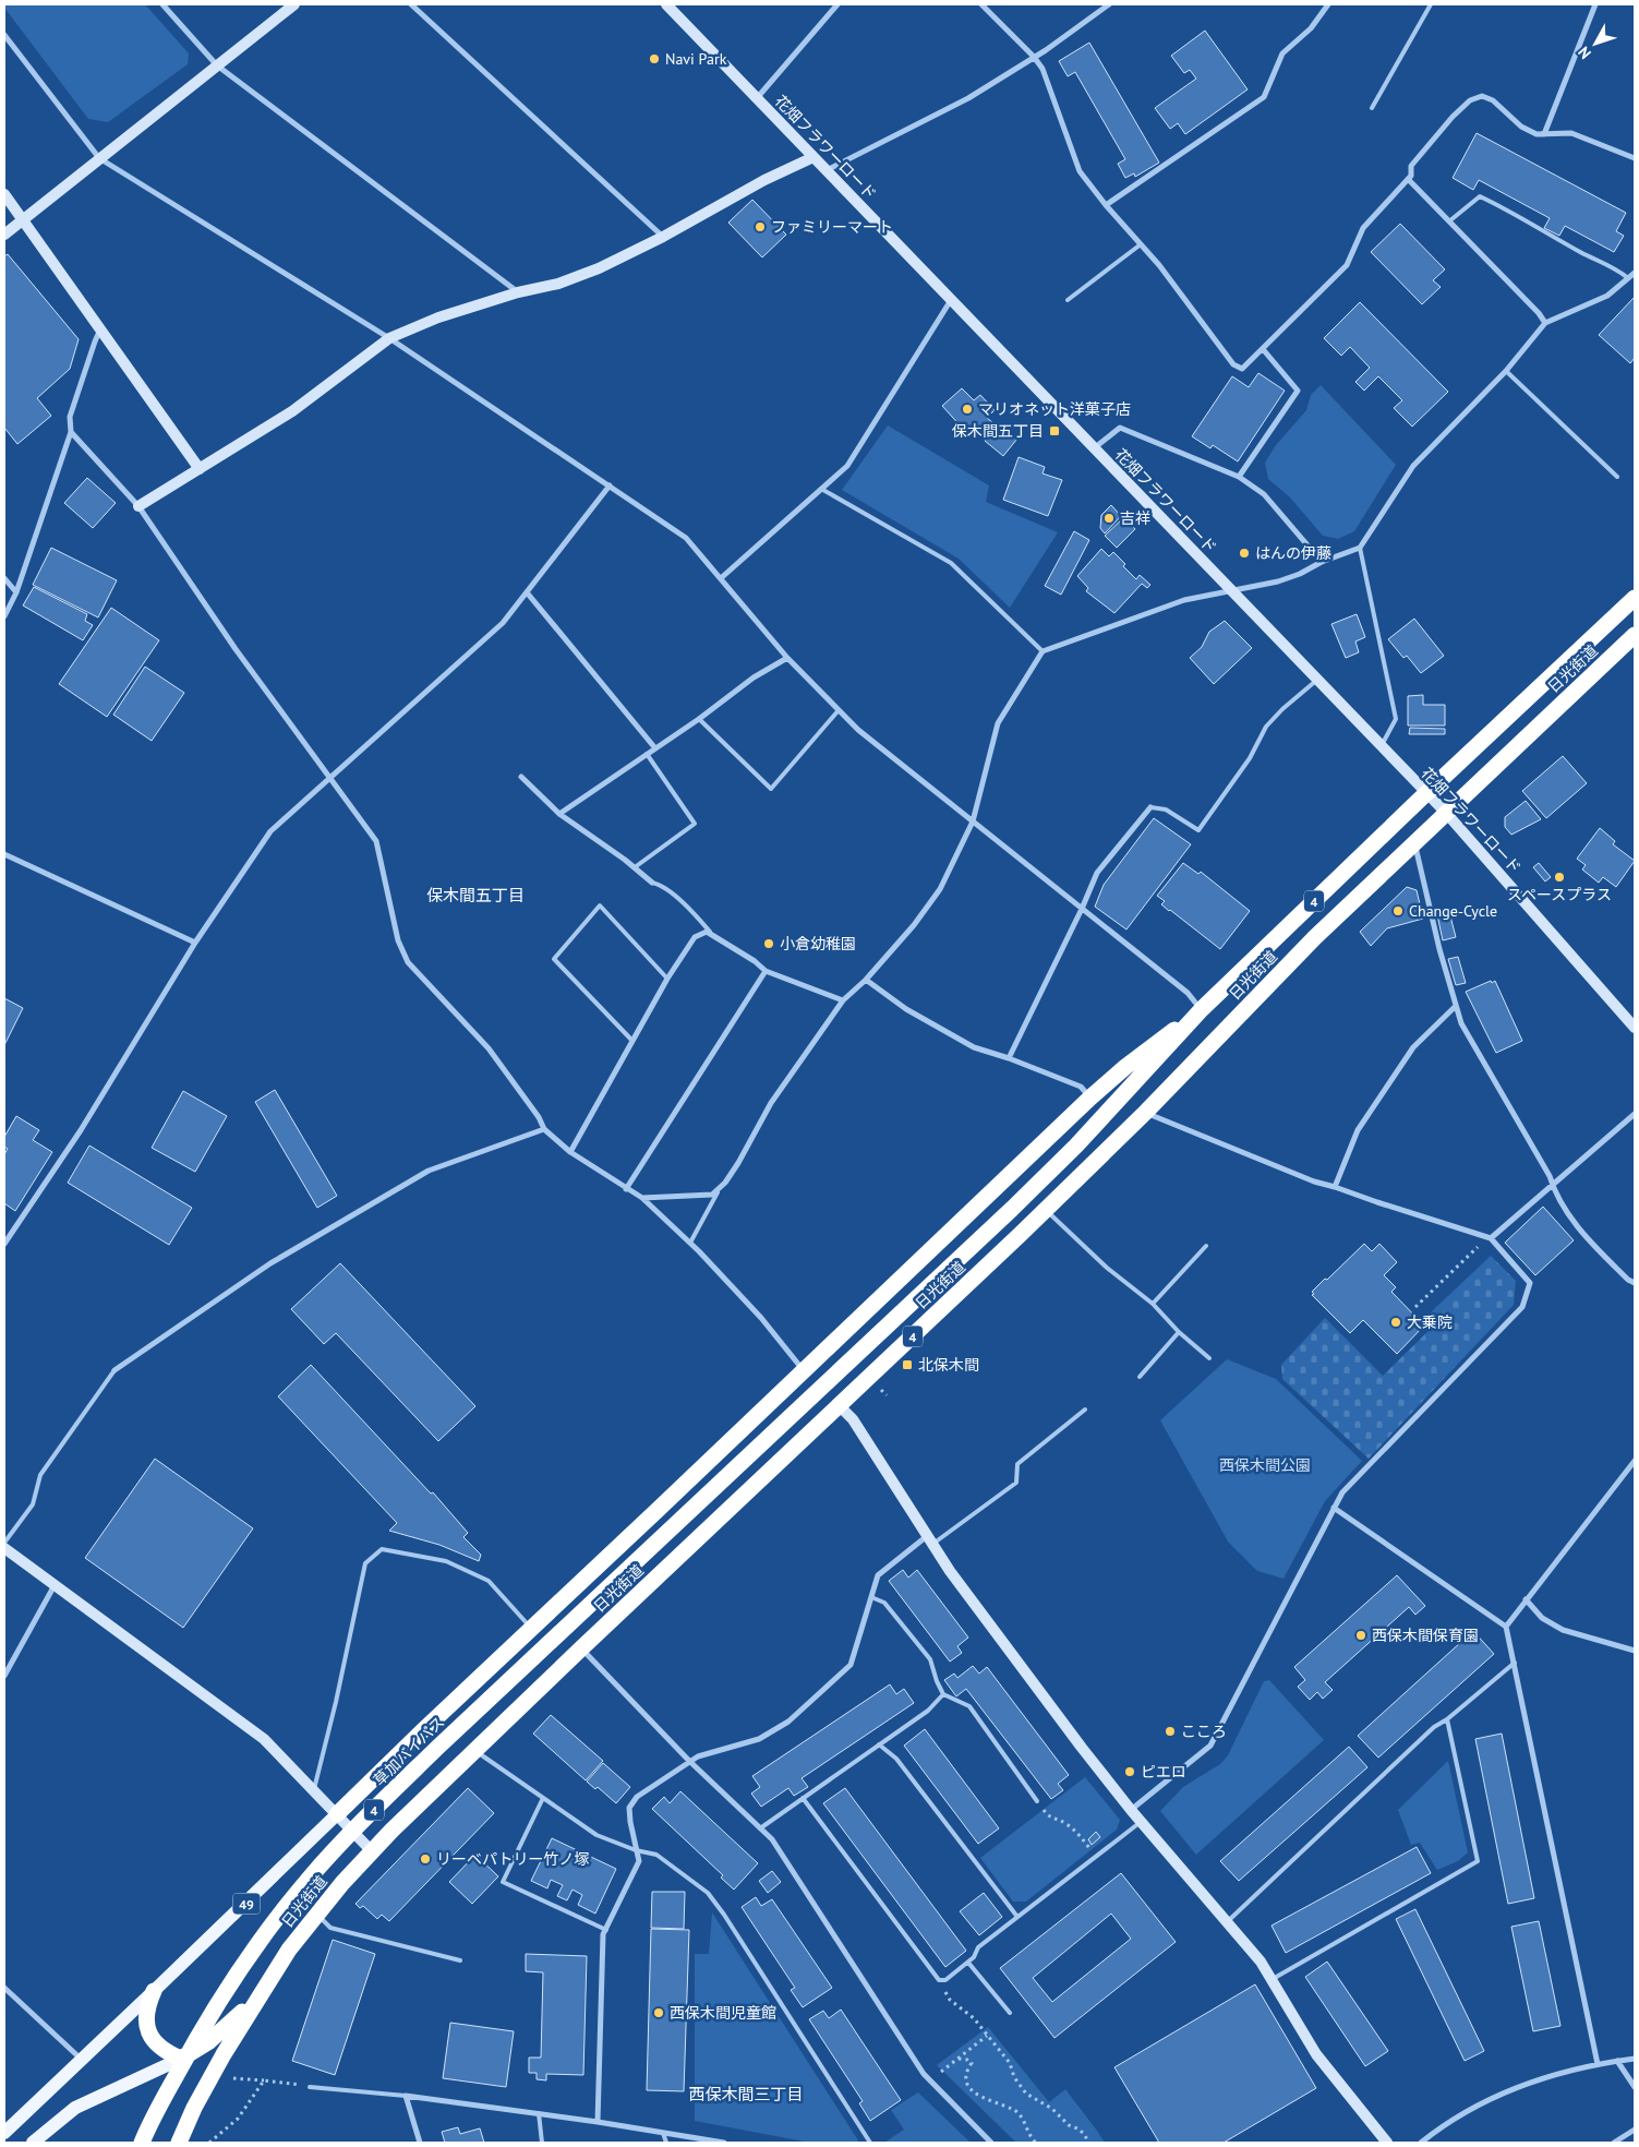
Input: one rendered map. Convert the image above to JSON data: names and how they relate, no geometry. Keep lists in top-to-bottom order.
{
  "streets": {
    "highway": ["日光街道", "4", "草加バイパス"],
    "main road": ["49"],
    "street": ["花畑フラワーロード"]
  },
  "crossings": [
    ["花畑フラワーロード", "日光街道"],
    ["日光街道", "4"],
    ["日光街道", "草加バイパス"],
    ["4", "49"]
  ],
  "districts": ["保木間五丁目", "西保木間三丁目"],
  "parks": ["西保木間公園"],
  "places": {
    "other": [
      "Navi Park",
      "ファミリーマート",
      "マリオネット洋菓子店",
      "吉祥",
      "はんの伊藤",
      "スペースプラス",
      "Change-Cycle",
      "小倉幼稚園",
      "大乗院",
      "西保木間保育園",
      "こころ",
      "ピエロ",
      "リーベパトリー竹ノ塚",
      "西保木間児童館"
    ],
    "transit": ["保木間五丁目", "北保木間"]
  },
  "north": "bottom left"
}
